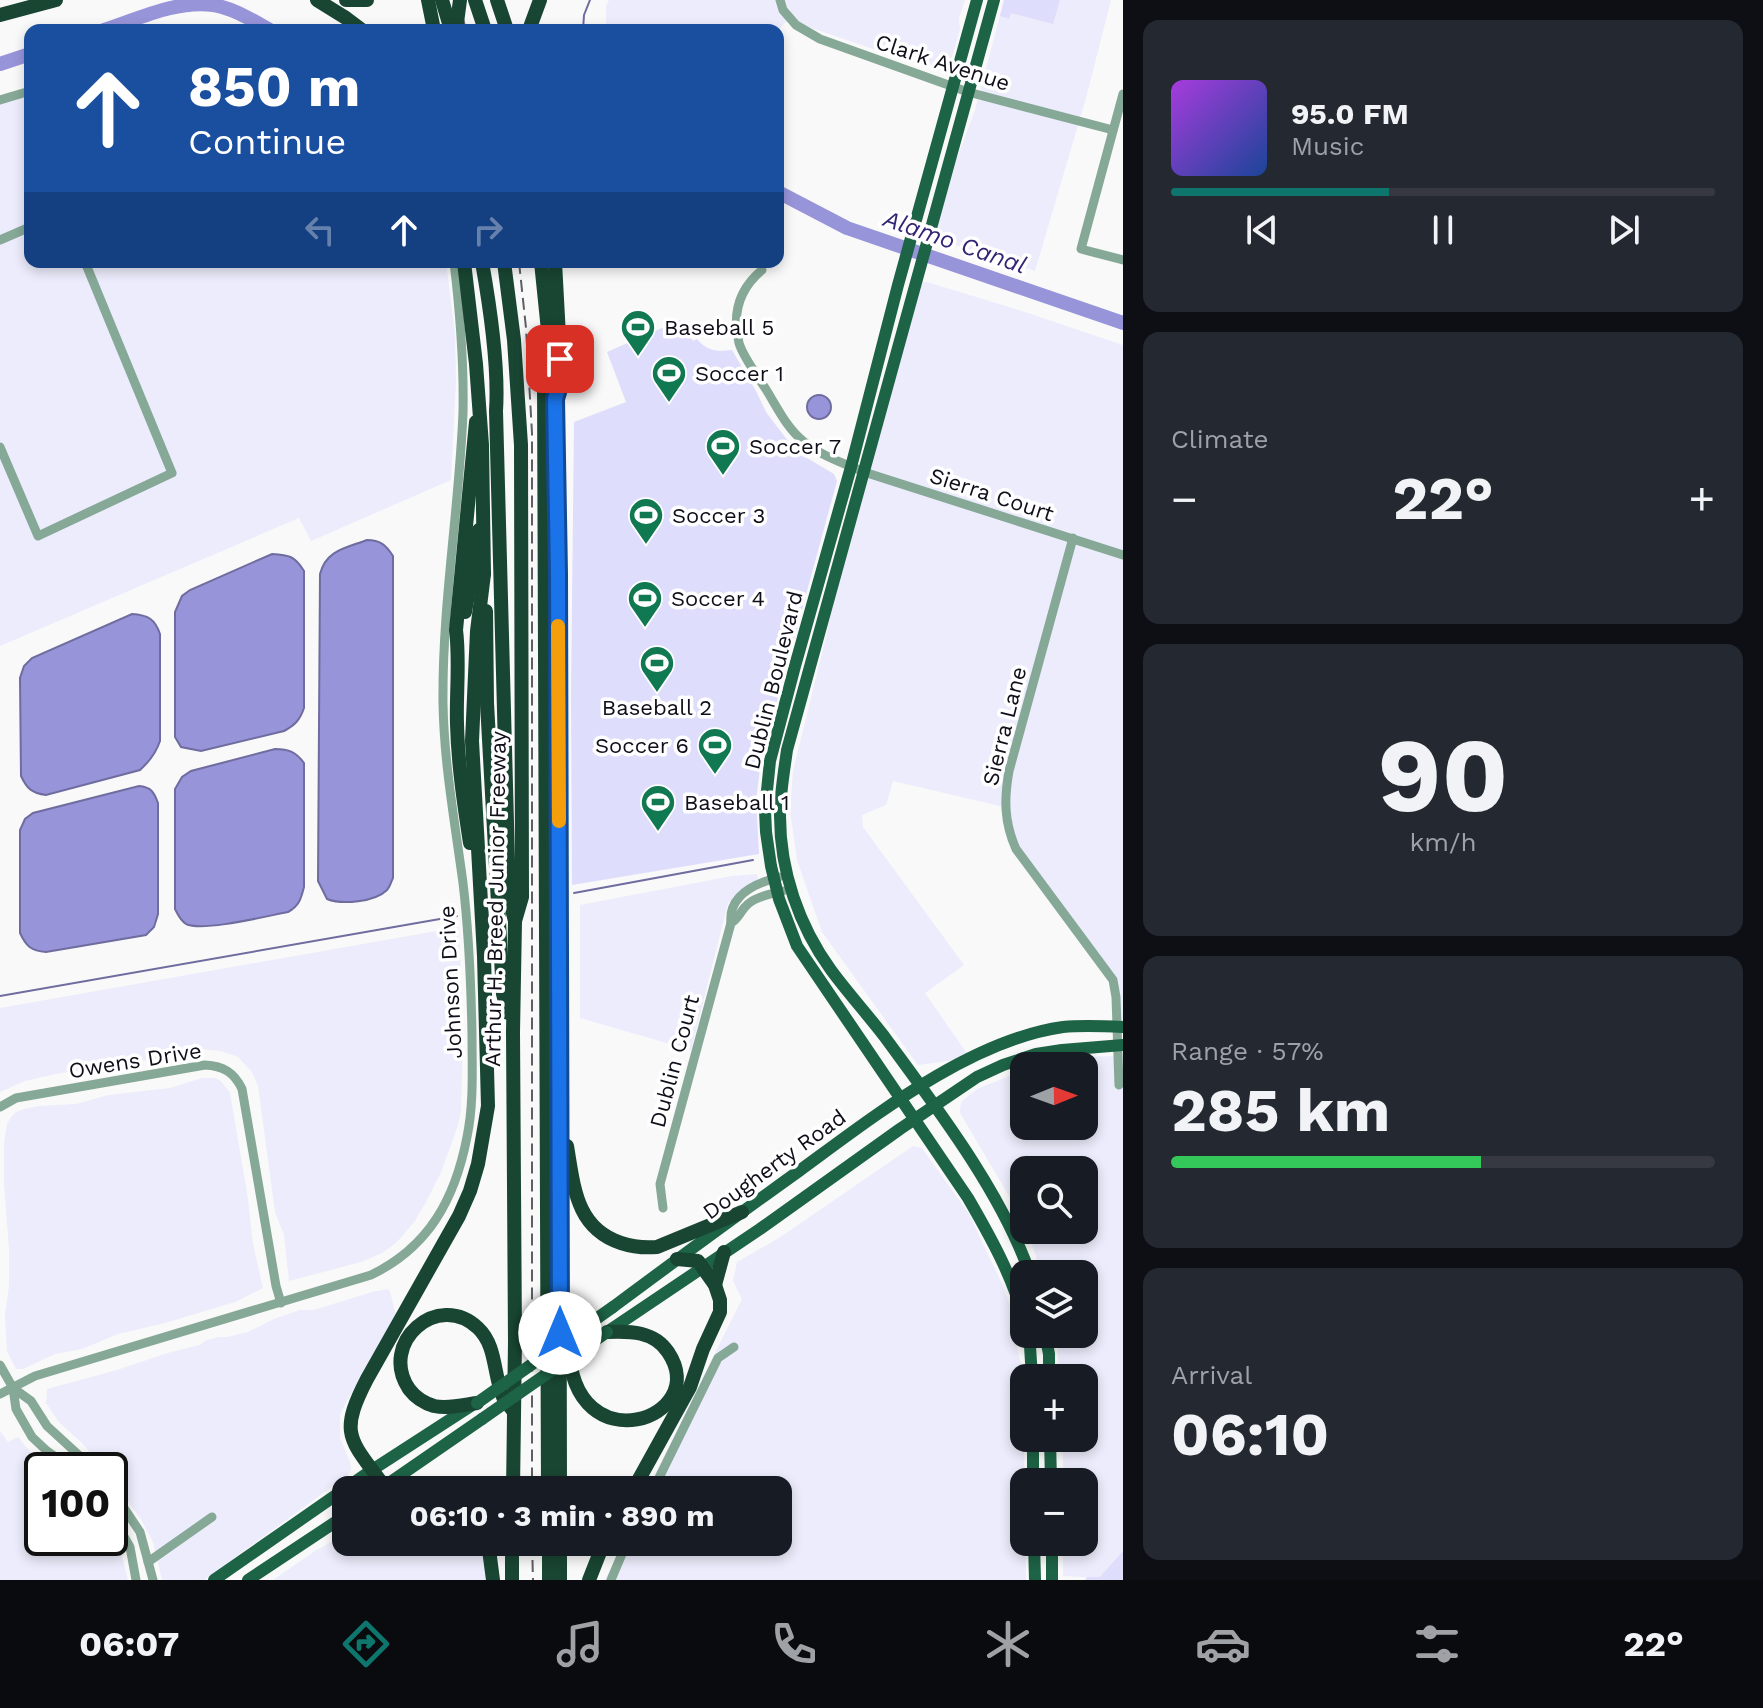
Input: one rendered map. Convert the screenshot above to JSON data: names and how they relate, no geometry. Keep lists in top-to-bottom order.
{
  "streets": {
    "highway": ["Arthur H. Breed Junior Freeway"],
    "main road": ["Dublin Boulevard", "Dougherty Road"],
    "street": [
      "Clark Avenue",
      "Sierra Court",
      "Sierra Lane",
      "Johnson Drive",
      "Owens Drive",
      "Dublin Court"
    ]
  },
  "crossings": [
    ["Clark Avenue", "Dublin Boulevard"],
    ["Sierra Court", "Dublin Boulevard"],
    ["Sierra Court", "Sierra Lane"],
    ["Dublin Boulevard", "Dublin Court"],
    ["Dublin Boulevard", "Dougherty Road"],
    ["Sierra Lane", "Dougherty Road"],
    ["Johnson Drive", "Owens Drive"]
  ],
  "water": ["Alamo Canal"],
  "places": {
    "sports": [
      "Baseball 5",
      "Soccer 1",
      "Soccer 7",
      "Soccer 3",
      "Soccer 4",
      "Baseball 2",
      "Soccer 6",
      "Baseball 1"
    ]
  },
  "north": "right",
  "page": {
    "turn": ["850 m", "Continue"],
    "song": ["95.0 FM", "Music"],
    "tile": [
      "Climate",
      ["90", "km/h"],
      ["Range · 57%", "285 km"],
      ["Arrival", "06:10"]
    ],
    "heat": ["−", "22°", "+"],
    "map_buttons": ["+", "−"],
    "limit": "100",
    "trip": "06:10 · 3 min · 890 m",
    "tabs": ["06:07", "22°"]
  }
}
